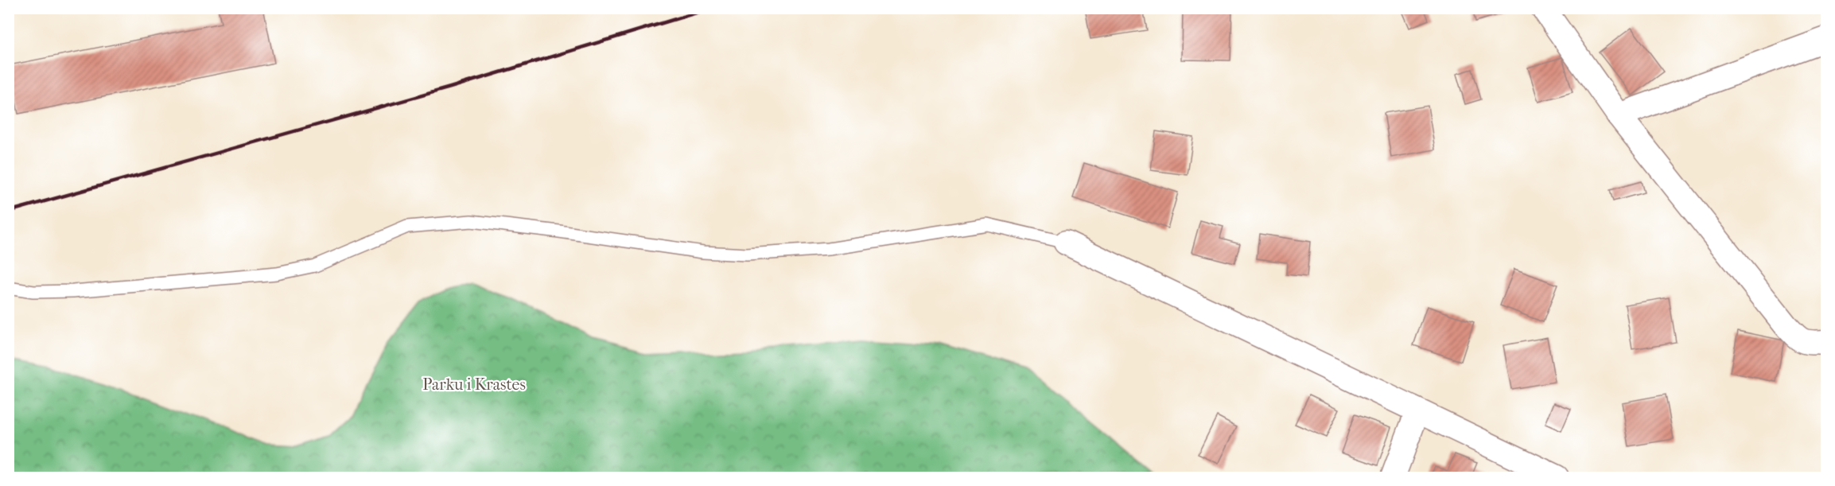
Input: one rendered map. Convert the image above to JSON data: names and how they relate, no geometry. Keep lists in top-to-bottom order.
{
  "parks": ["Parku i Krastes"]
}
